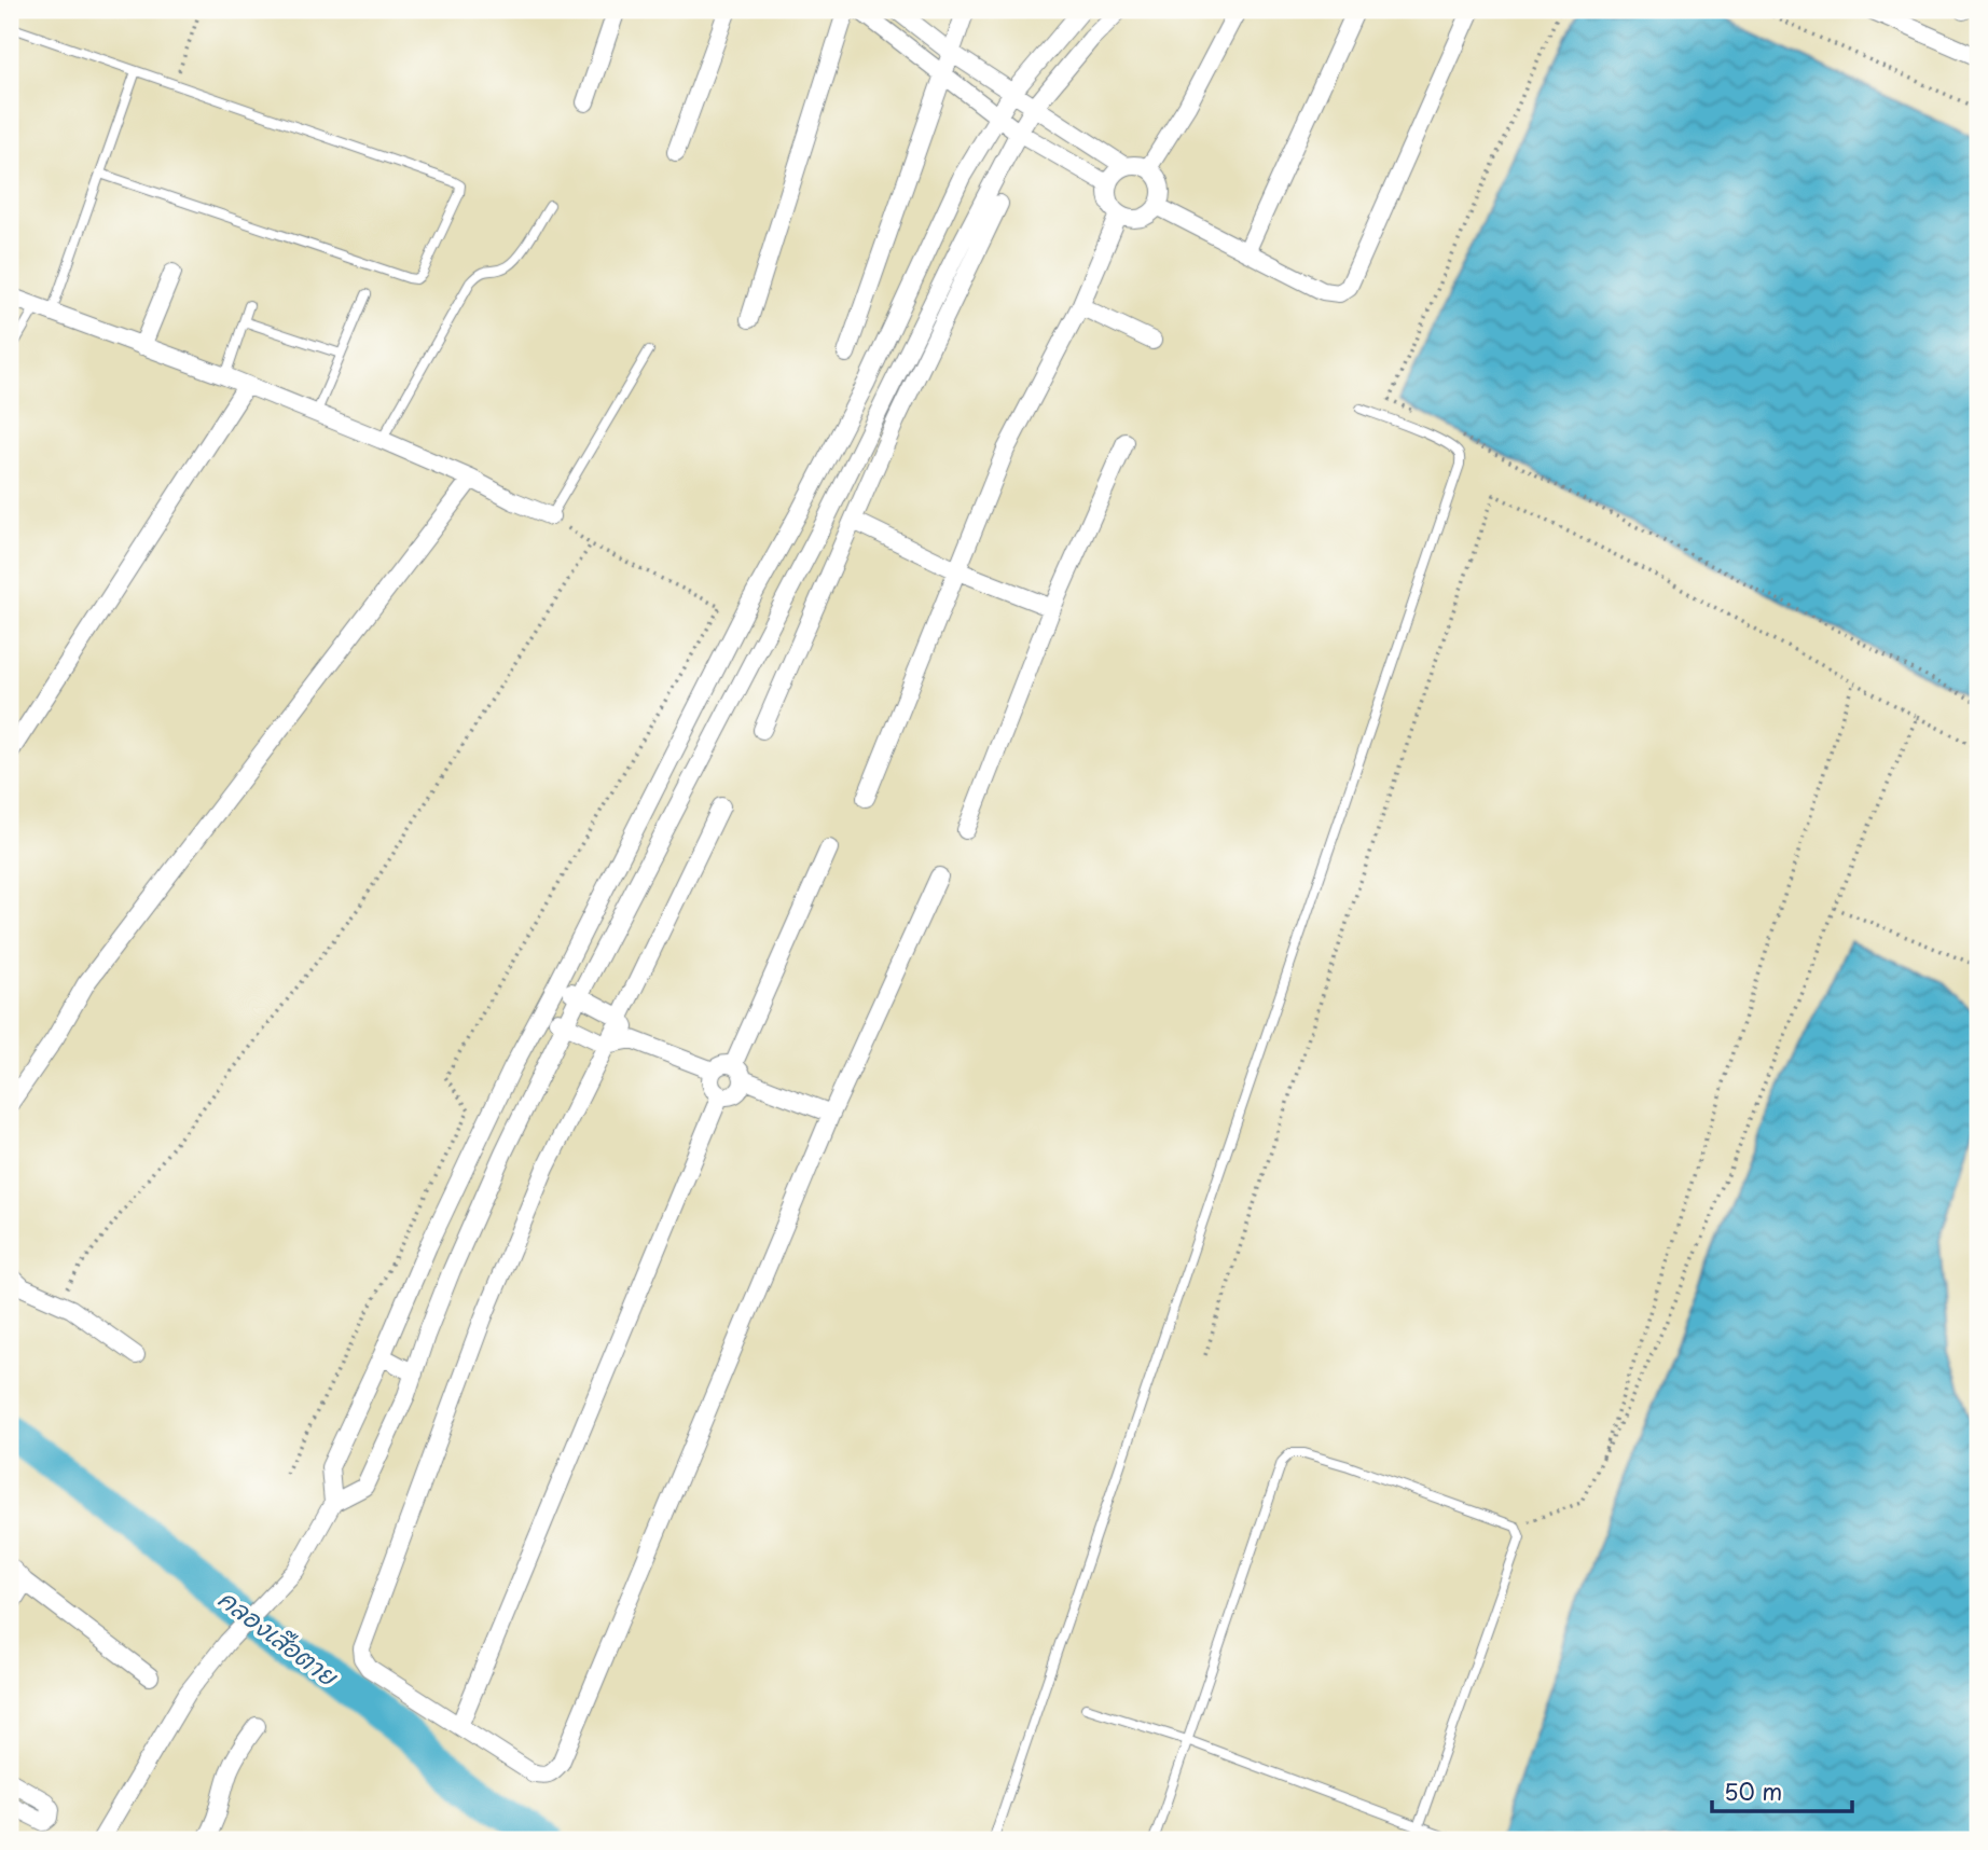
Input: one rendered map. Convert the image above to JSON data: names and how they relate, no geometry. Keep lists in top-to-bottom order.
{
  "water": ["คลองเสือตาย"],
  "scale_bar": "50 m"
}
